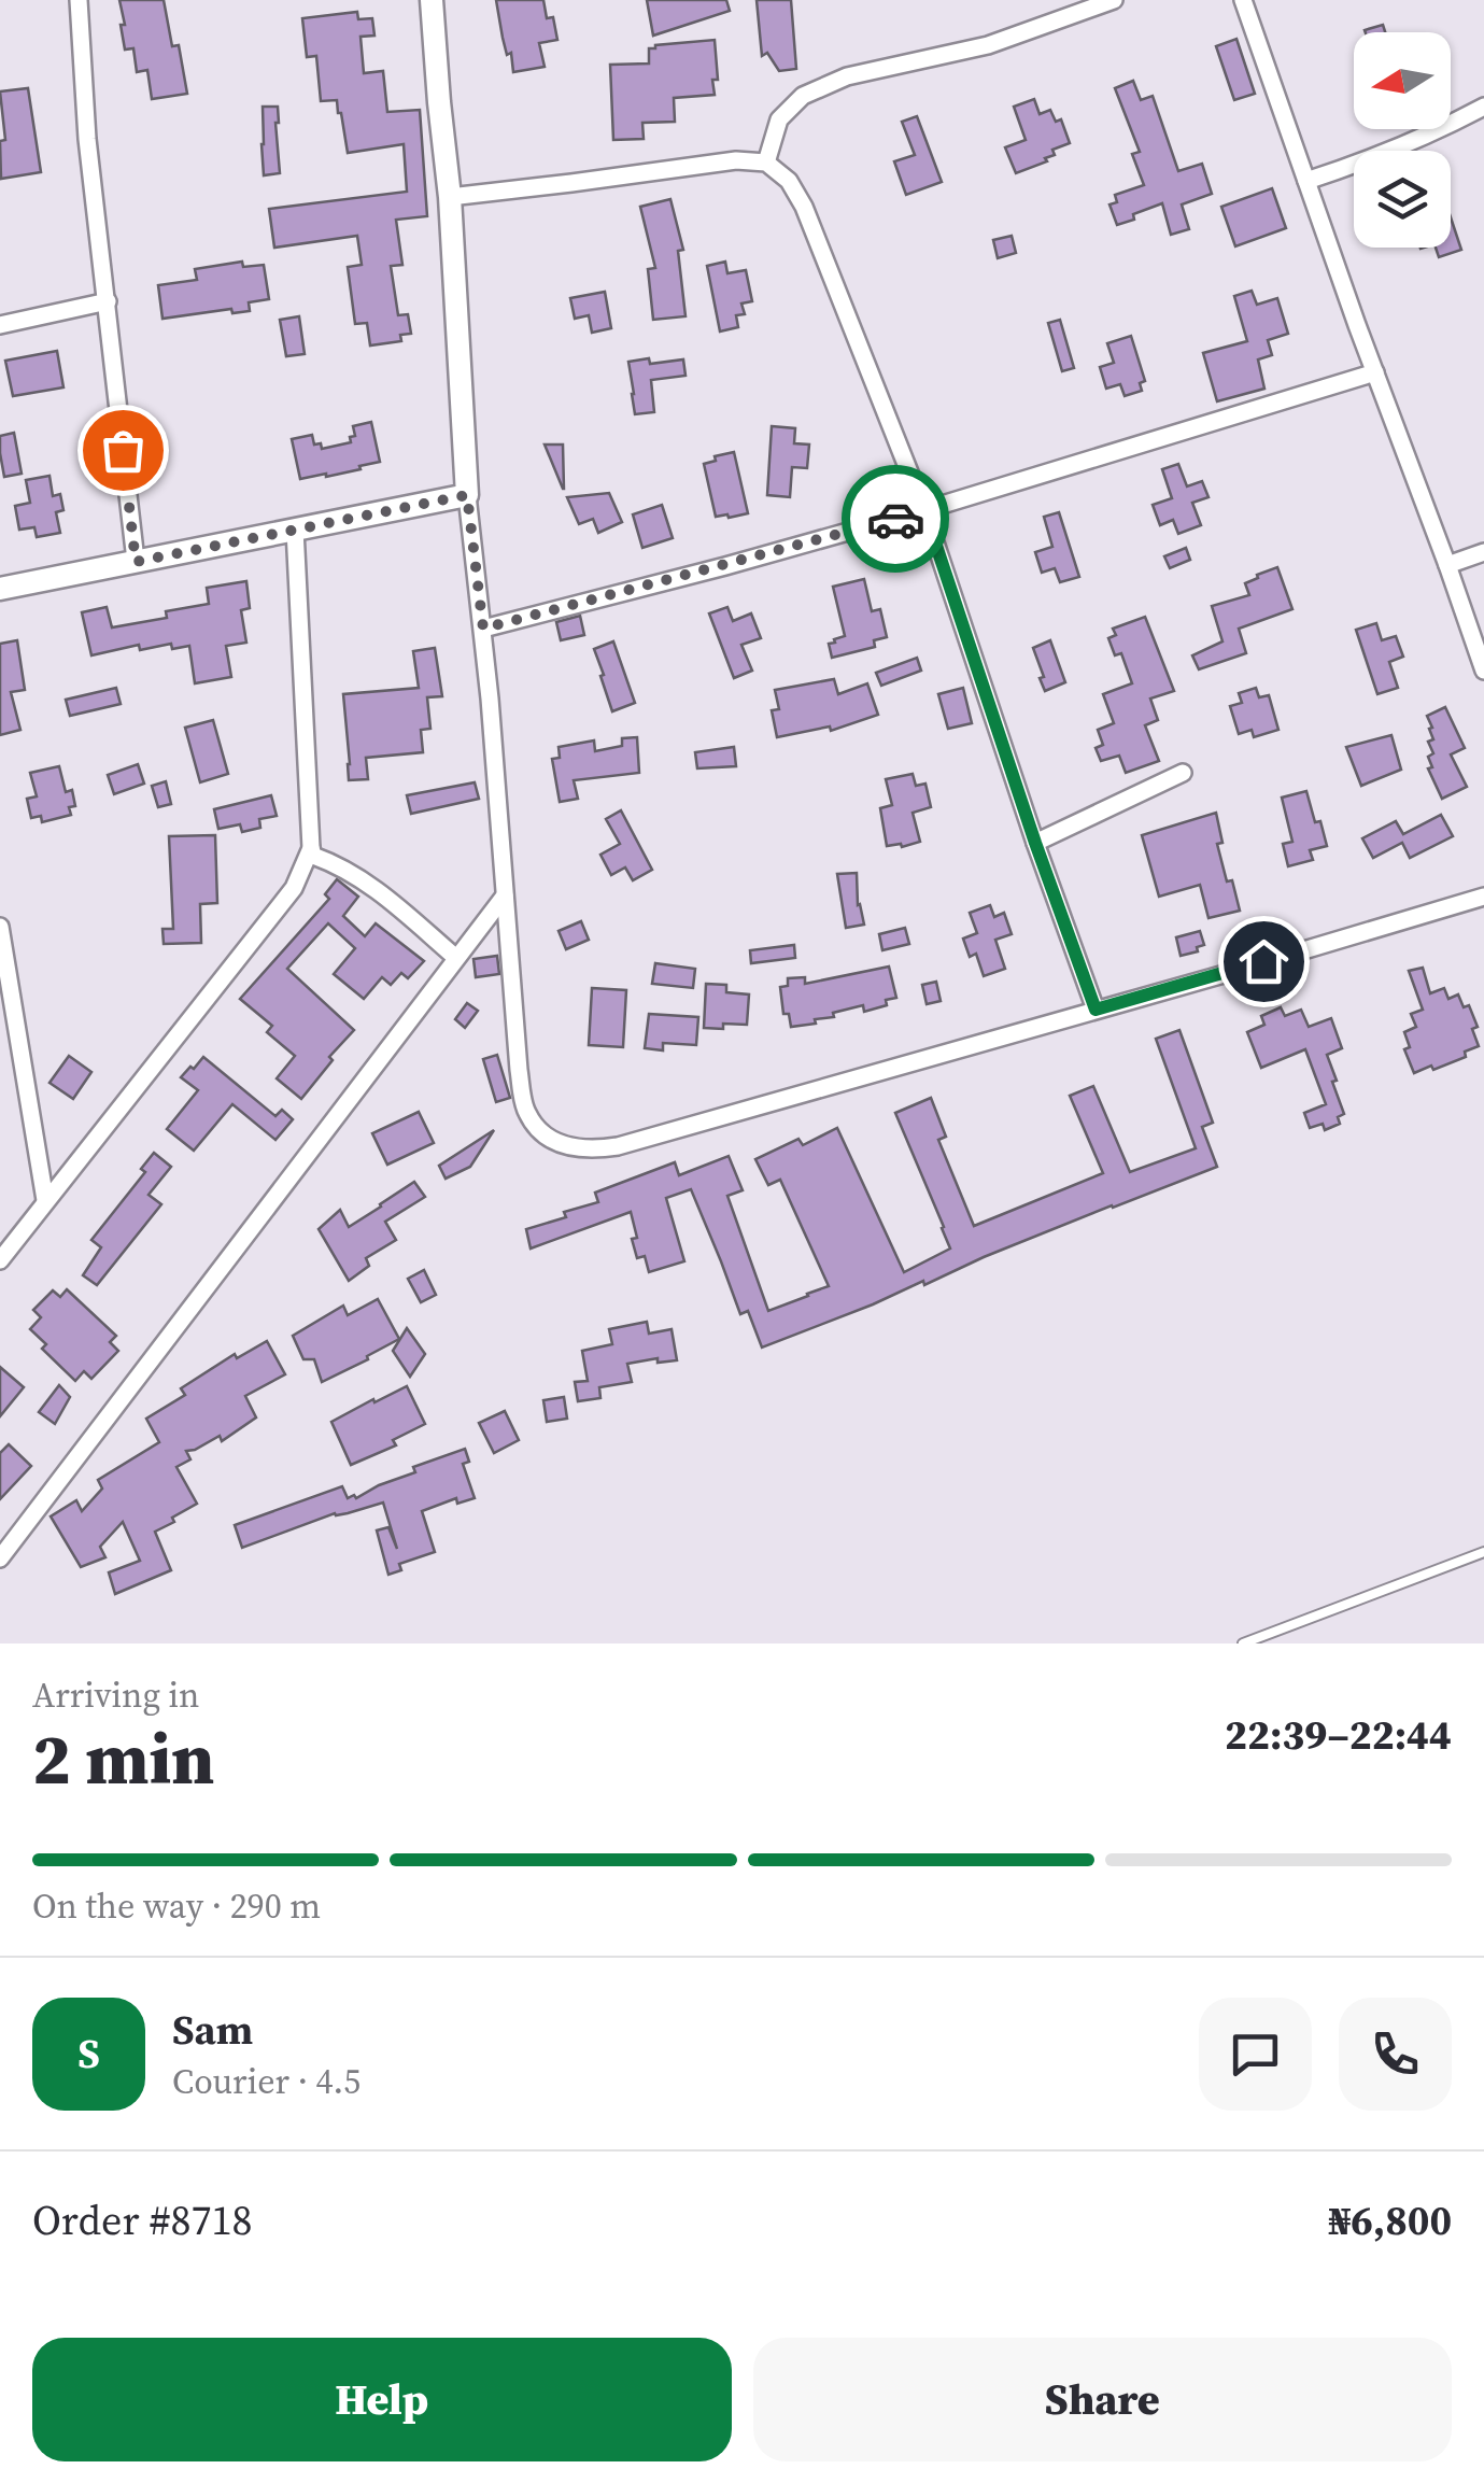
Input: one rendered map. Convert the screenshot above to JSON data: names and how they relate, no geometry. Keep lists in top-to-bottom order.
{
  "north": "left",
  "page": {
    "heading": ["2 min", "Arriving in", "22:39–22:44"],
    "panel": [
      "Sam",
      "Courier · 4.5",
      "Order #8718",
      "₦6,800"
    ],
    "bar": "On the way · 290 m",
    "round": "S",
    "buttons": ["Help", "Share"]
  }
}
